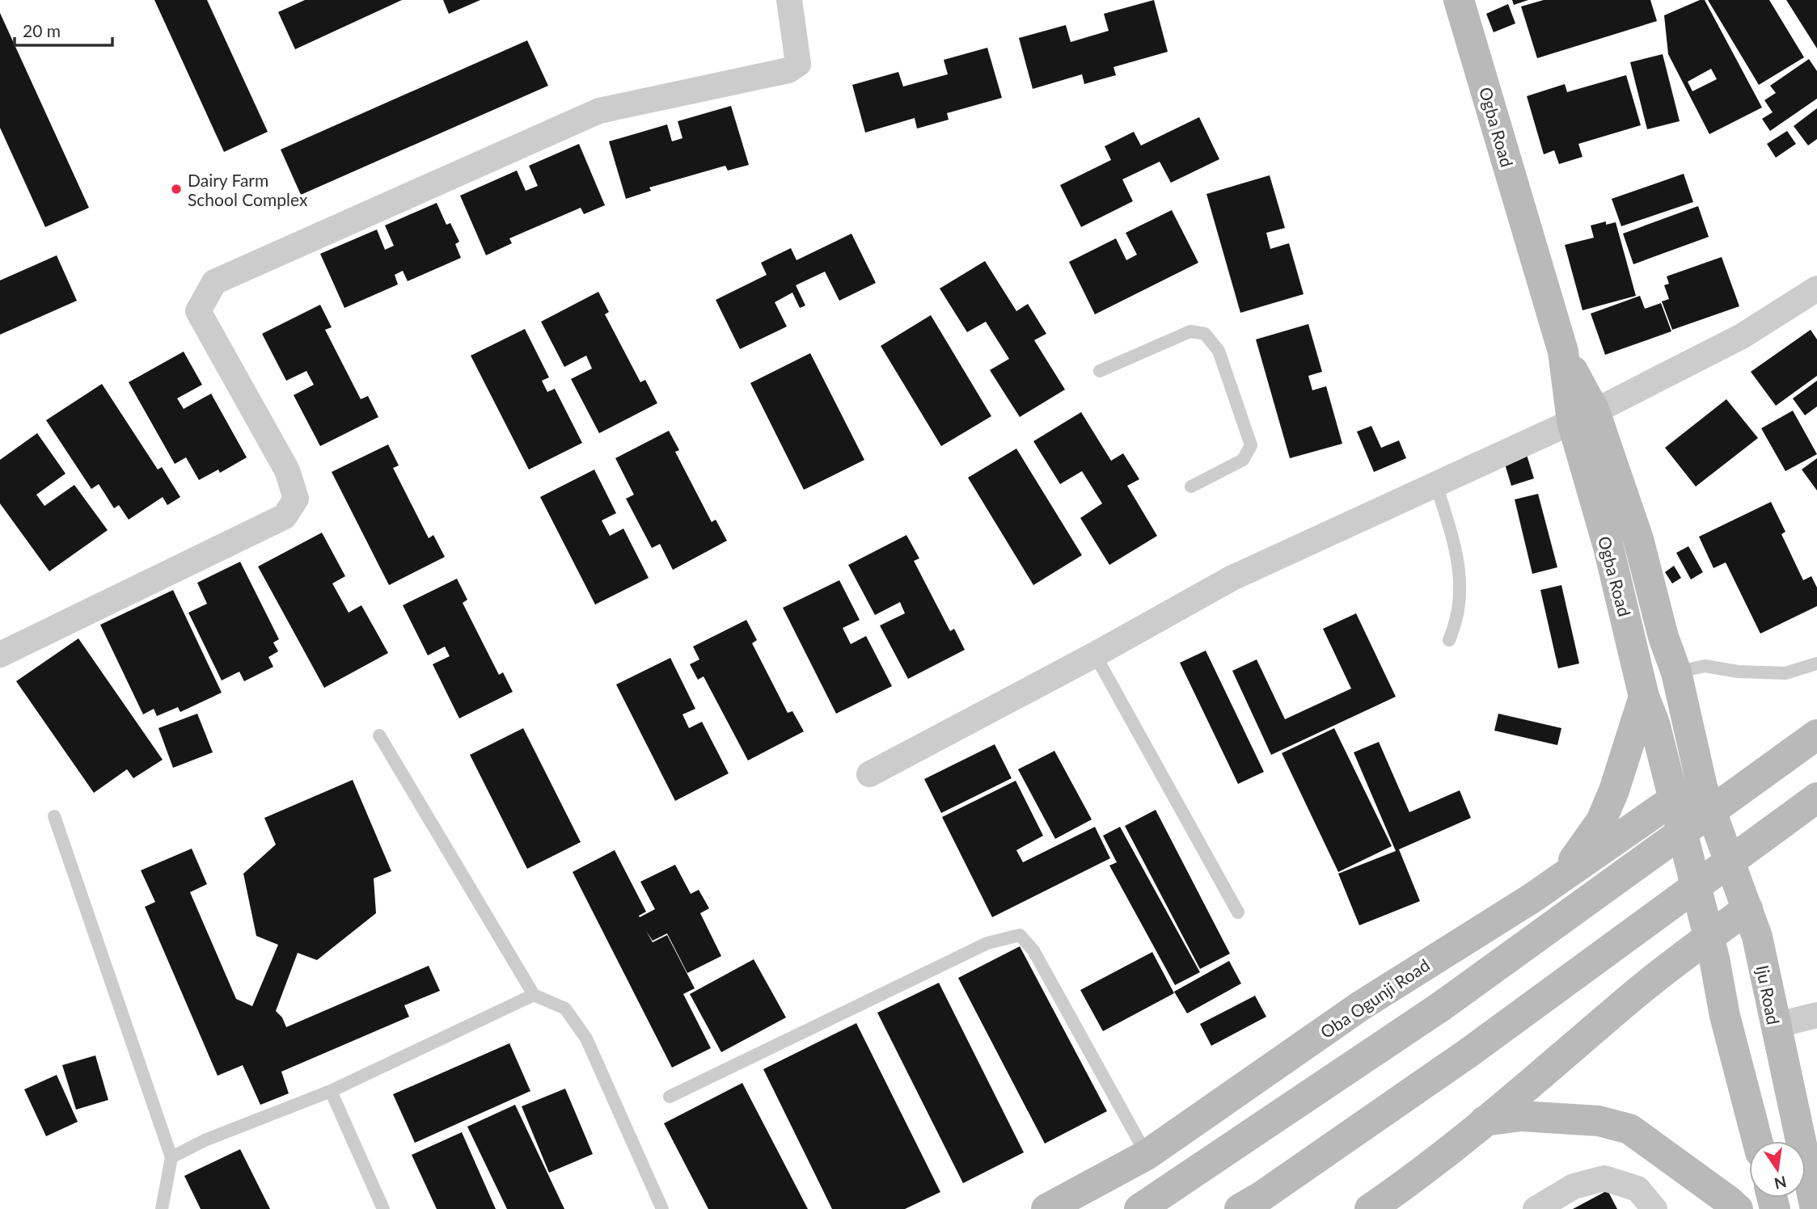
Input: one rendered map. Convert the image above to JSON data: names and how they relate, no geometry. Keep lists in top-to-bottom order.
{
  "streets": {
    "main road": ["Ogba Road", "Iju Road", "Oba Ogunji Road"]
  },
  "crossings": [
    ["Ogba Road", "Iju Road"],
    ["Ogba Road", "Oba Ogunji Road"],
    ["Iju Road", "Oba Ogunji Road"]
  ],
  "places": ["Dairy Farm School Complex"],
  "scale_bar": "20 m",
  "north": "bottom"
}
